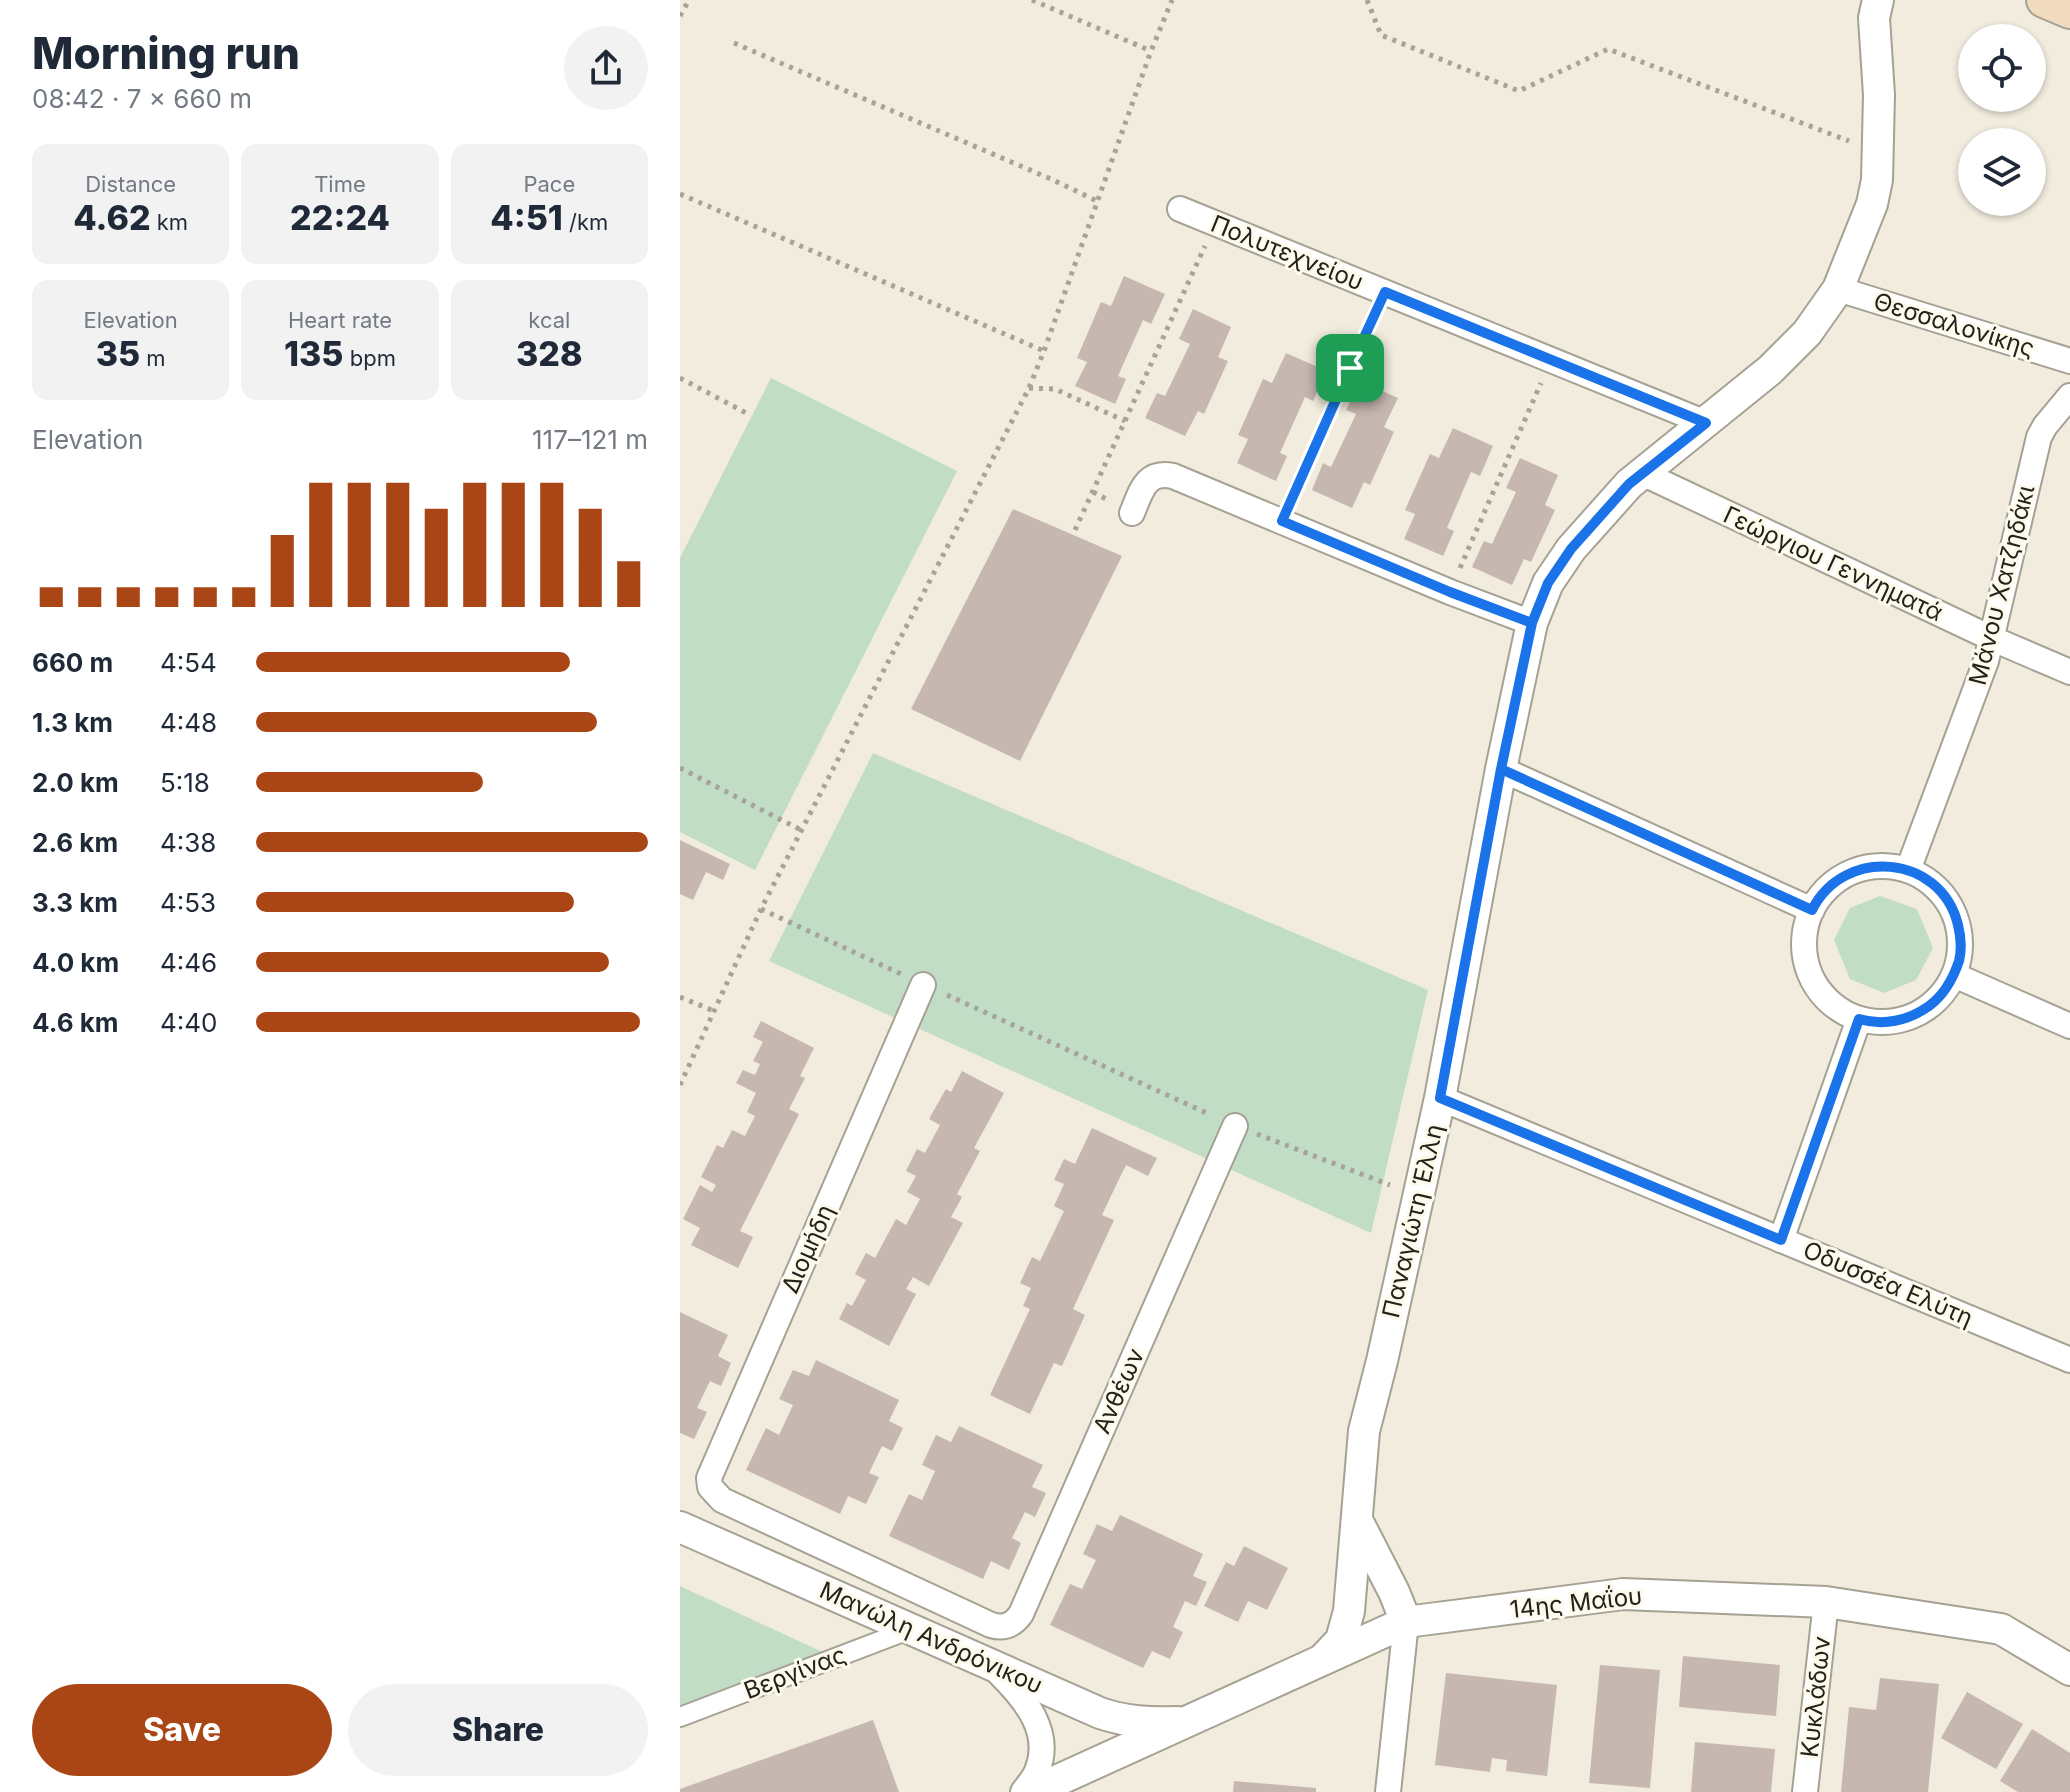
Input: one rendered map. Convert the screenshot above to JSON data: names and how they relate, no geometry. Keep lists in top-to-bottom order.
{
  "streets": {
    "street": [
      "Πολυτεχνείου",
      "Θεσσαλονίκης",
      "Γεώργιου Γεννηματά",
      "Μάνου Χατζηδάκι",
      "Παναγιώτη Έλλη",
      "Διομήδη",
      "Οδυσσέα Ελύτη",
      "Ανθέων",
      "14ης Μαΐου",
      "Μανώλη Ανδρόνικου",
      "Βεργίνας",
      "Κυκλάδων"
    ]
  },
  "crossings": [
    ["Πολυτεχνείου", "Παναγιώτη Έλλη"],
    ["Θεσσαλονίκης", "Παναγιώτη Έλλη"],
    ["Γεώργιου Γεννηματά", "Μάνου Χατζηδάκι"],
    ["Γεώργιου Γεννηματά", "Παναγιώτη Έλλη"],
    ["Παναγιώτη Έλλη", "Οδυσσέα Ελύτη"],
    ["Παναγιώτη Έλλη", "14ης Μαΐου"],
    ["Διομήδη", "Ανθέων"],
    ["14ης Μαΐου", "Μανώλη Ανδρόνικου"],
    ["14ης Μαΐου", "Κυκλάδων"],
    ["Μανώλη Ανδρόνικου", "Βεργίνας"]
  ],
  "page": {
    "heading": ["Morning run", "08:42 · 7 × 660 m"],
    "stats": [
      ["Distance", "4.62 km"],
      ["Time", "22:24"],
      ["Pace", "4:51 /km"],
      ["Elevation", "35 m"],
      ["Heart rate", "135 bpm"],
      ["kcal", "328"]
    ],
    "chart": ["Elevation", "117–121 m"],
    "list": [
      {
        "name": "660 m",
        "note": "4:54"
      },
      {
        "name": "1.3 km",
        "note": "4:48"
      },
      {
        "name": "2.0 km",
        "note": "5:18"
      },
      {
        "name": "2.6 km",
        "note": "4:38"
      },
      {
        "name": "3.3 km",
        "note": "4:53"
      },
      {
        "name": "4.0 km",
        "note": "4:46"
      },
      {
        "name": "4.6 km",
        "note": "4:40"
      }
    ],
    "buttons": ["Save", "Share"]
  }
}
